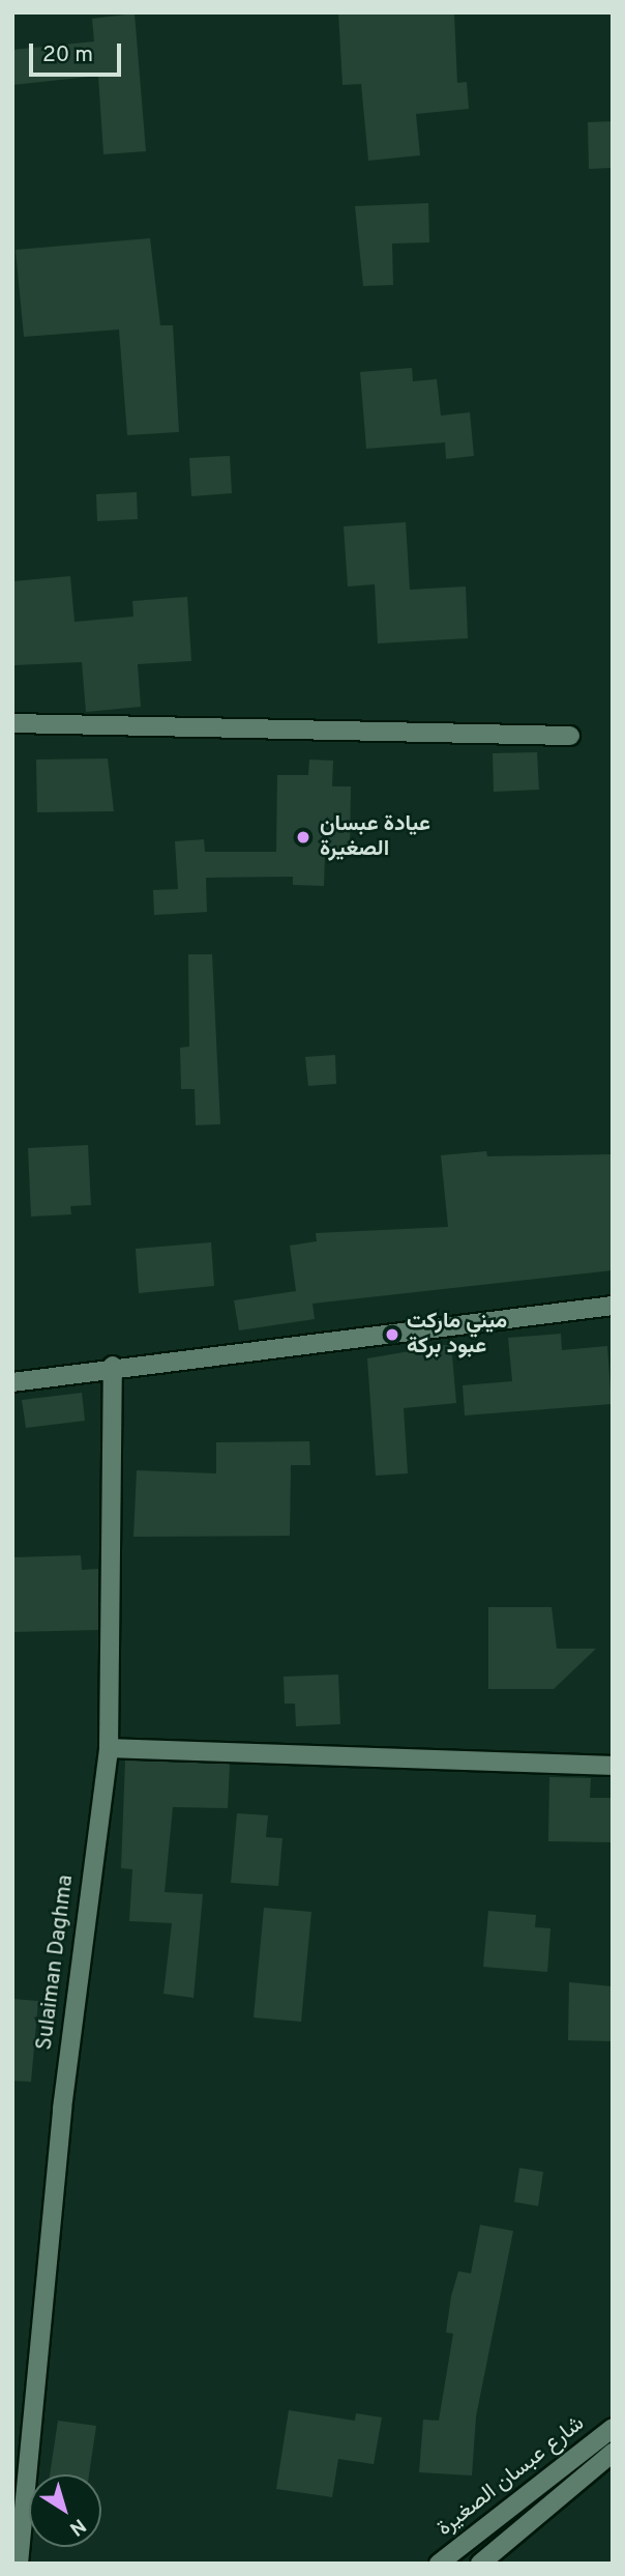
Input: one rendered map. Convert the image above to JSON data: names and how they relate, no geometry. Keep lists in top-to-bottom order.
{
  "streets": {
    "street": ["Sulaiman Daghma", "شارع عبسان الصغيرة"]
  },
  "places": ["عيادة عبسان الصغيرة", "ميني ماركت عبود بركة"],
  "scale_bar": "20 m",
  "north": "bottom right"
}
